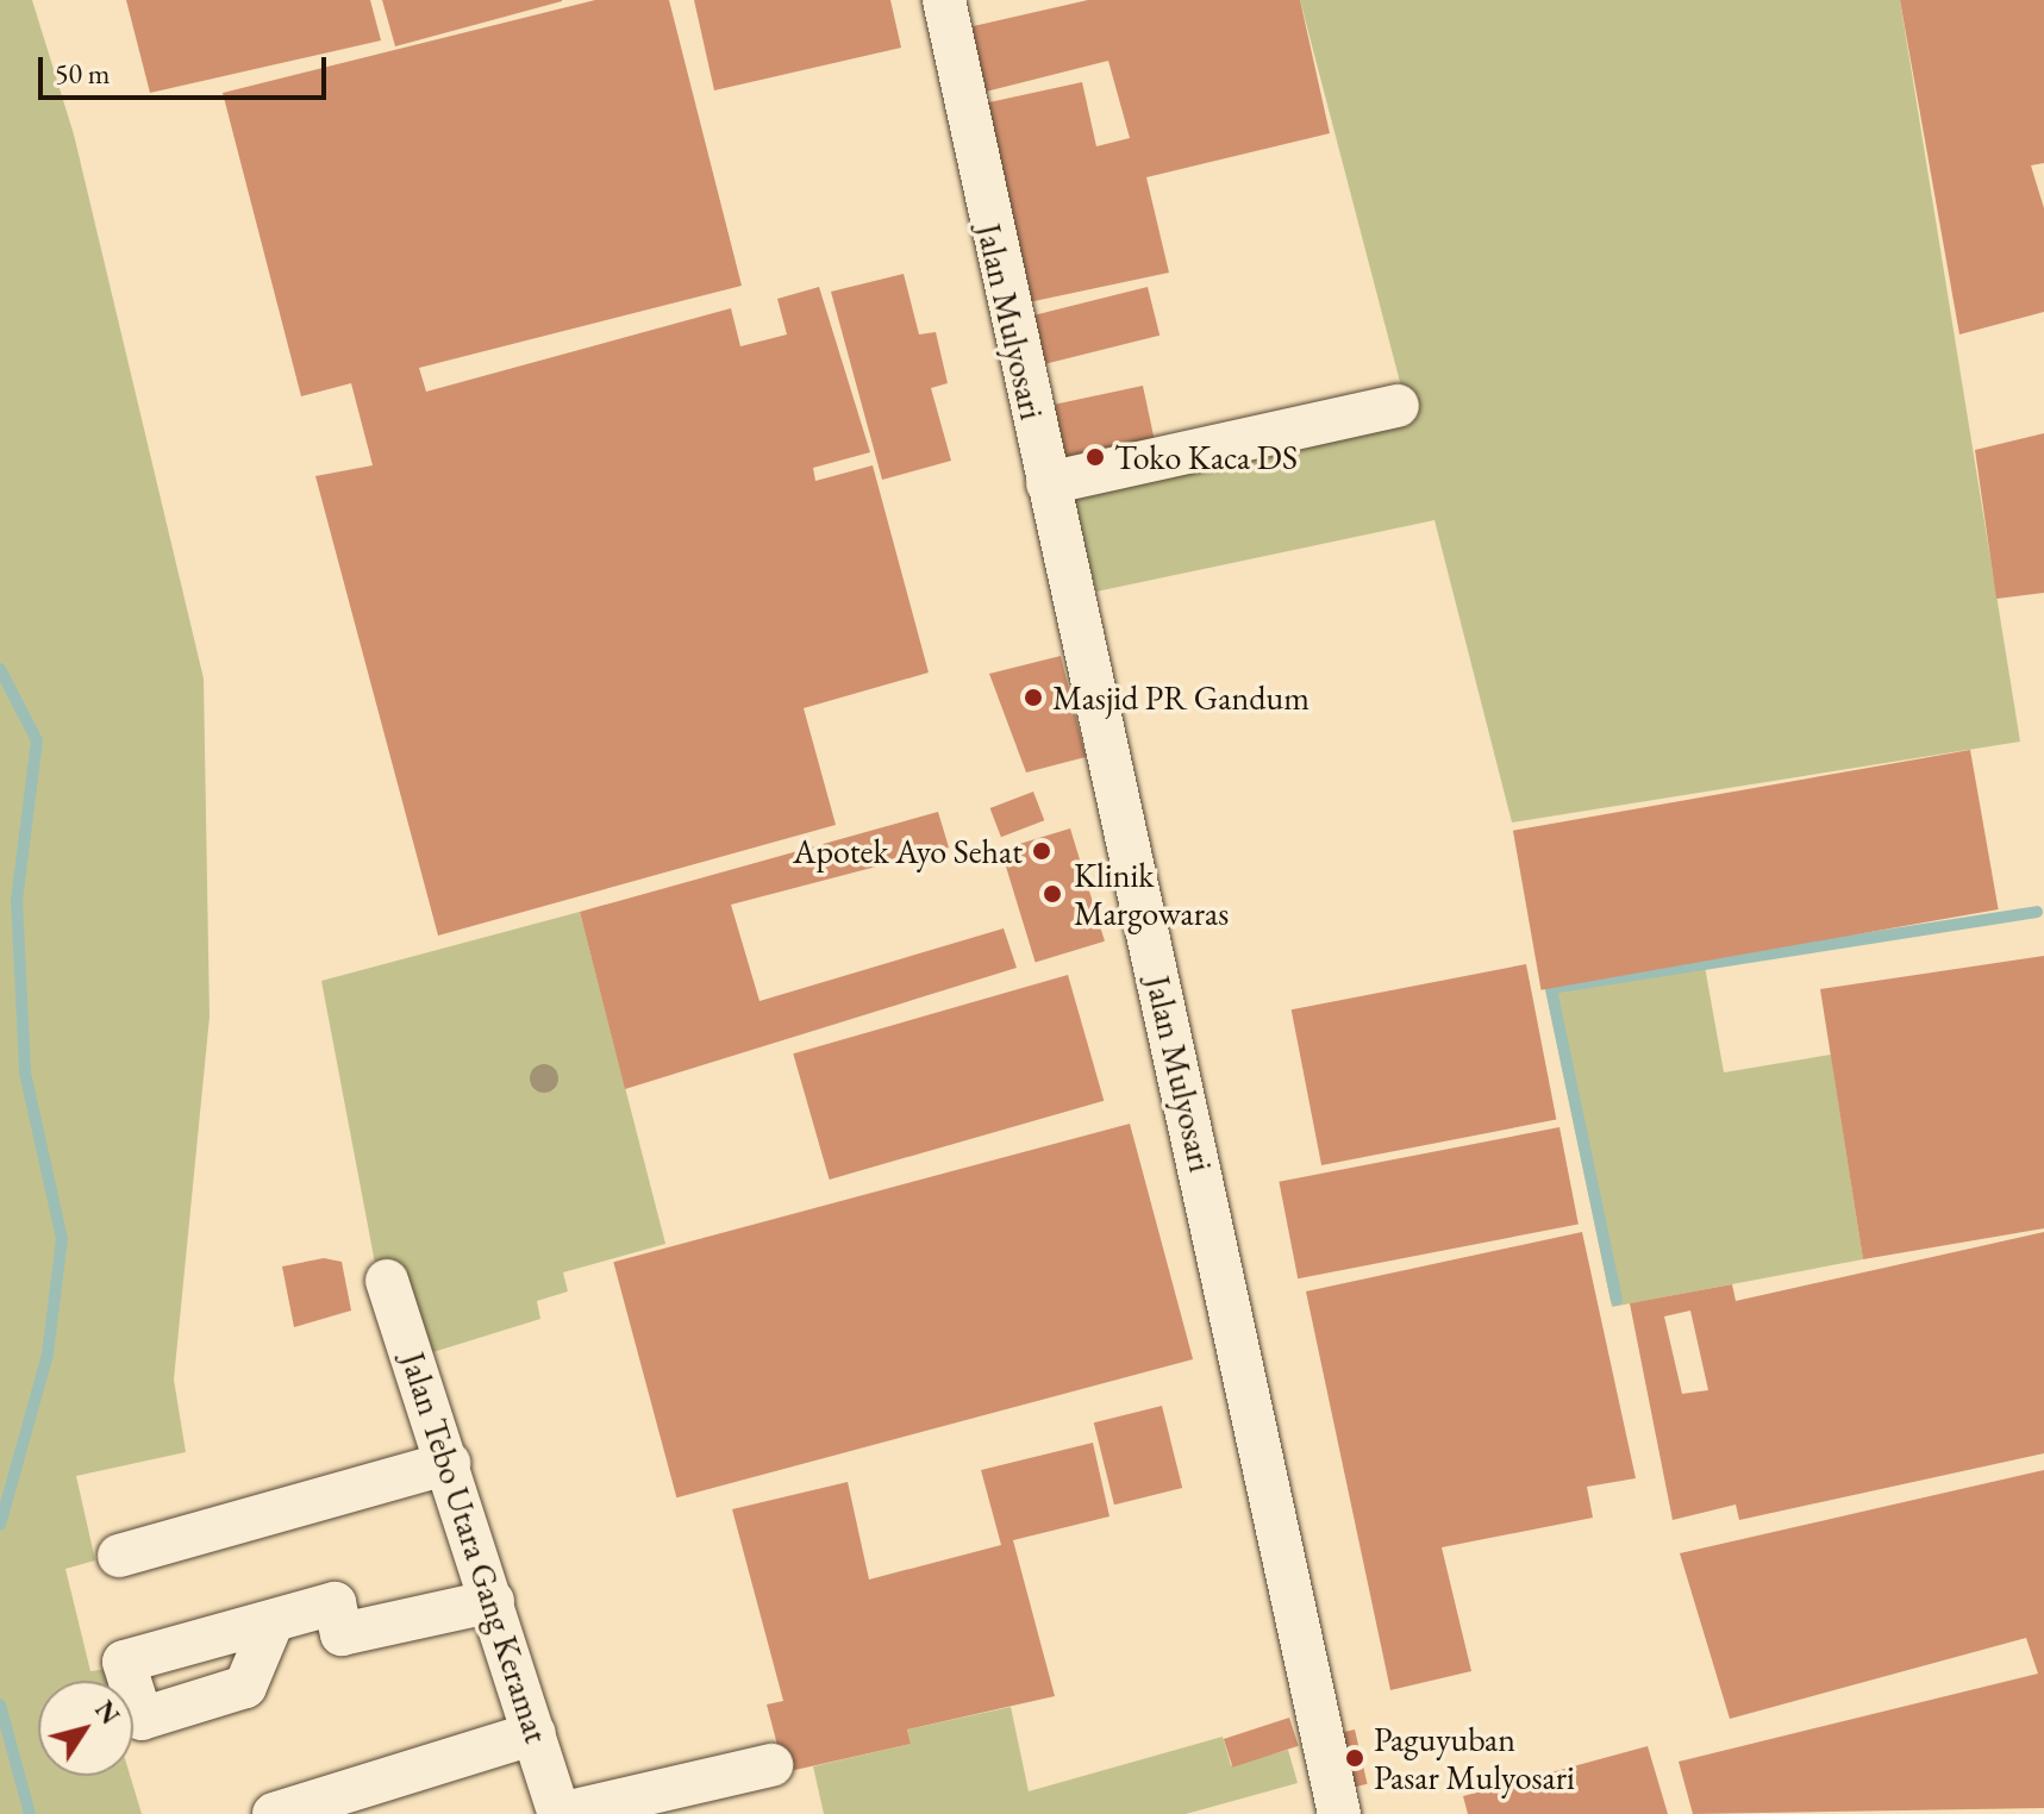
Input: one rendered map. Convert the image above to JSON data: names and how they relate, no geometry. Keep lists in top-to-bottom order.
{
  "streets": {
    "street": ["Jalan Mulyosari", "Jalan Tebo Utara Gang Keramat"]
  },
  "places": [
    "Toko Kaca DS",
    "Masjid PR Gandum",
    "Apotek Ayo Sehat",
    "Klinik Margowaras",
    "Paguyuban Pasar Mulyosari"
  ],
  "scale_bar": "50 m",
  "north": "top right"
}
